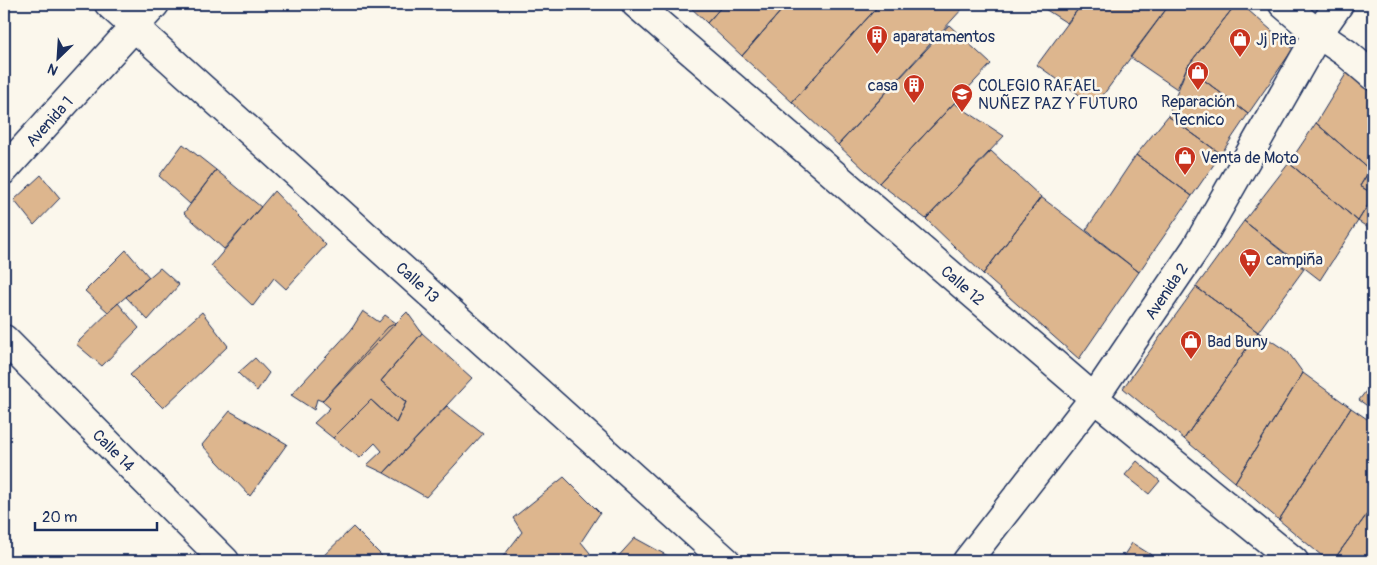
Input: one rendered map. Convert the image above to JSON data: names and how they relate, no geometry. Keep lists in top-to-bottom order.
{
  "streets": {
    "street": [
      "Avenida 1",
      "Calle 13",
      "Calle 12",
      "Avenida 2",
      "Calle 14"
    ]
  },
  "crossings": [
    ["Avenida 1", "Calle 13"],
    ["Calle 12", "Avenida 2"]
  ],
  "places": {
    "building": ["aparatamentos", "casa"],
    "shop": [
      "Jj Pita",
      "Reparación Tecnico",
      "Venta de Moto",
      "Bad Buny"
    ],
    "school or university": ["COLEGIO RAFAEL NUÑEZ PAZ Y FUTURO"],
    "supermarket": ["campiña"]
  },
  "scale_bar": "20 m",
  "north": "bottom left"
}
